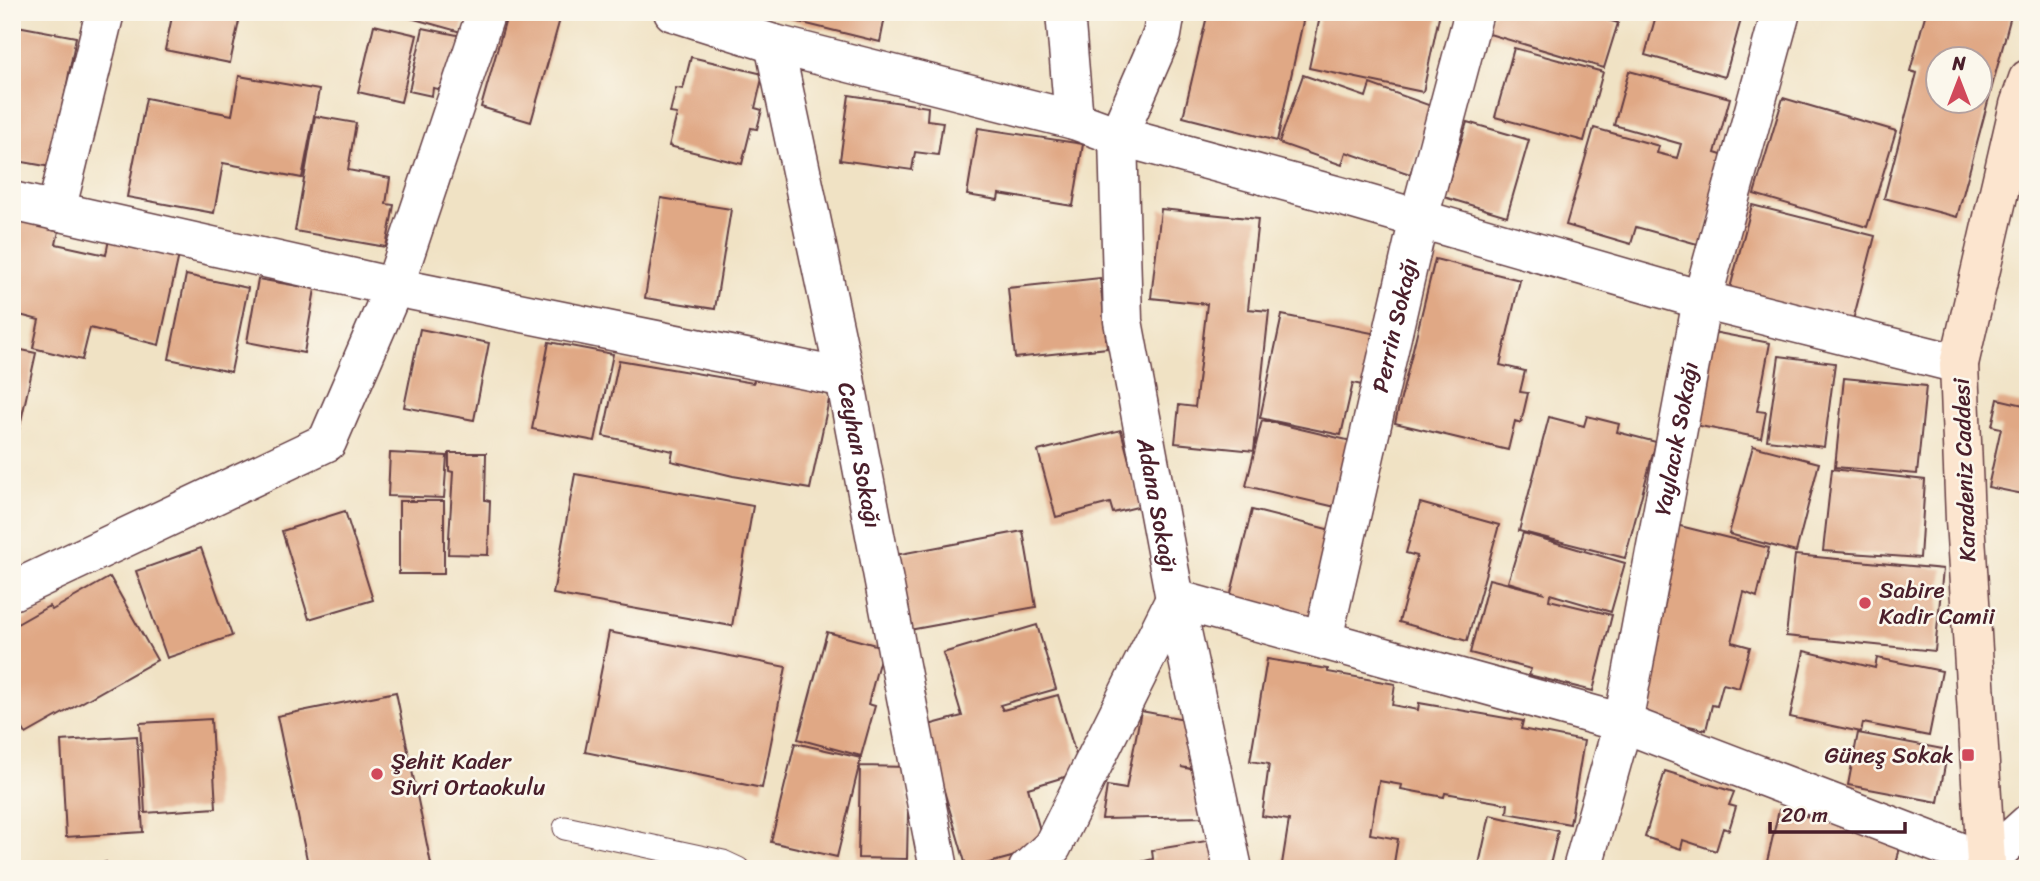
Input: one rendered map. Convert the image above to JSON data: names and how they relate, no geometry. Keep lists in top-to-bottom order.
{
  "streets": {
    "main road": ["Karadeniz Caddesi"],
    "street": [
      "Perrin Sokağı",
      "Yaylacık Sokağı",
      "Ceyhan Sokağı",
      "Adana Sokağı"
    ]
  },
  "places": {
    "other": ["Sabire Kadir Camii", "Şehit Kader Sivri Ortaokulu"],
    "transit": ["Güneş Sokak"]
  },
  "scale_bar": "20 m",
  "north": "top"
}
